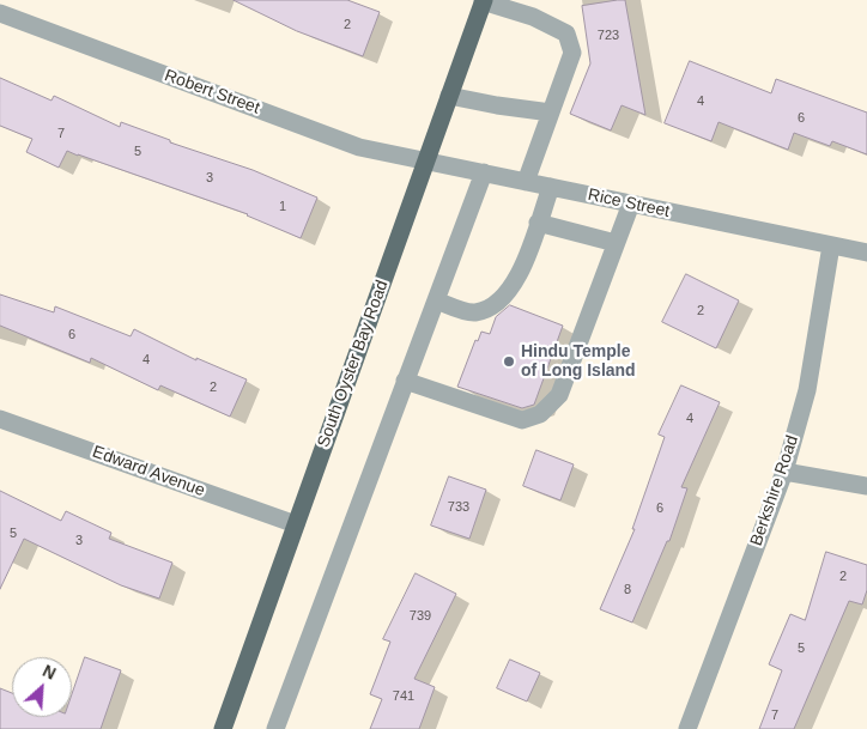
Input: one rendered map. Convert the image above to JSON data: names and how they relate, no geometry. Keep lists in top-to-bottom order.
{
  "streets": {
    "main road": ["South Oyster Bay Road"],
    "street": [
      "Robert Street",
      "Rice Street",
      "Edward Avenue",
      "Berkshire Road"
    ]
  },
  "crossings": [
    ["Robert Street", "Rice Street"],
    ["Robert Street", "South Oyster Bay Road"],
    ["Rice Street", "South Oyster Bay Road"],
    ["Rice Street", "Berkshire Road"],
    ["South Oyster Bay Road", "Edward Avenue"]
  ],
  "places": ["Hindu Temple of Long Island"],
  "house_numbers": [
    "2",
    "723",
    "4",
    "6",
    "7",
    "5",
    "3",
    "1",
    "2",
    "6",
    "4",
    "2",
    "4",
    "733",
    "6",
    "5",
    "3",
    "2",
    "8",
    "739",
    "5",
    "741",
    "7"
  ],
  "north": "top right"
}
